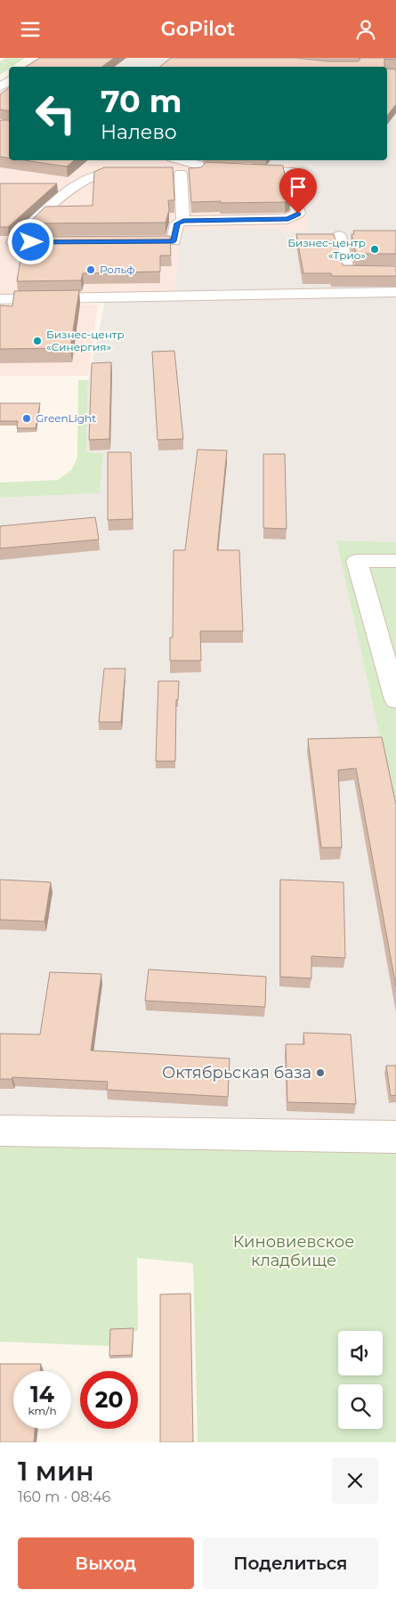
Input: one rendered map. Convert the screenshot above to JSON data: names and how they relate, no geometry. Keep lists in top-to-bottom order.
{
  "parks": ["Киновиевское кладбище"],
  "places": [
    "Бизнес-центр «Трио»",
    "Рольф",
    "Бизнес-центр «Синергия»",
    "GreenLight",
    "Октябрьская база"
  ],
  "page": {
    "header": "GoPilot",
    "turn": ["70 m", "Налево"],
    "speed": "14 km/h",
    "limit": "20",
    "heading": ["1 мин", "160 m · 08:46"],
    "buttons": ["Выход", "Поделиться"]
  }
}
